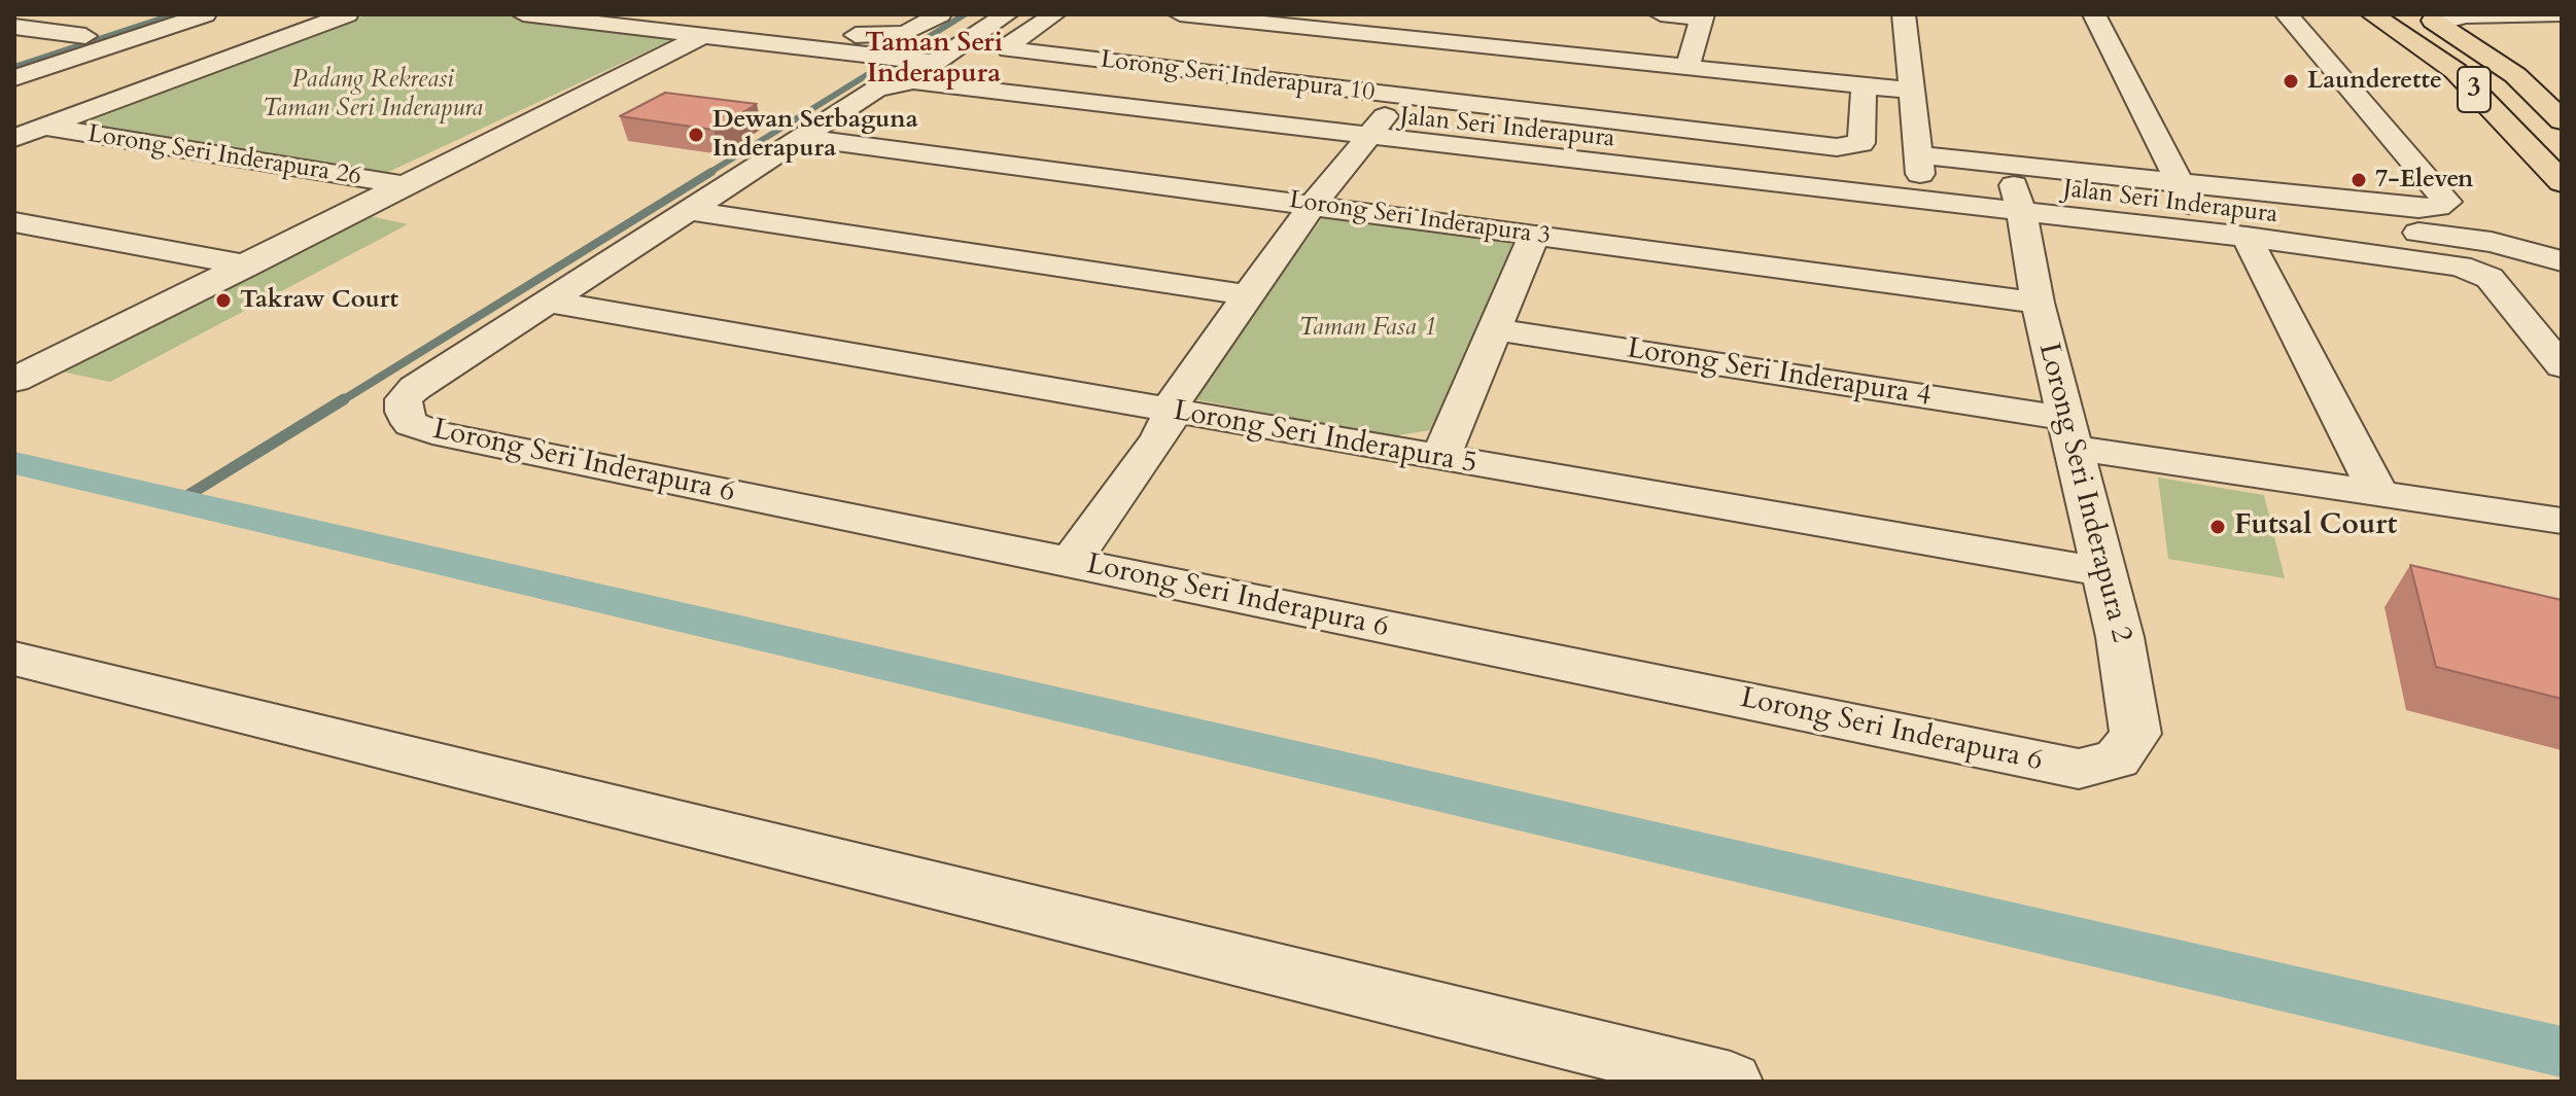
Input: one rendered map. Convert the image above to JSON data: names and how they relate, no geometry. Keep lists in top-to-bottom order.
{
  "streets": {
    "highway": ["3"],
    "street": [
      "Lorong Seri Inderapura 10",
      "Jalan Seri Inderapura",
      "Lorong Seri Inderapura 26",
      "Lorong Seri Inderapura 3",
      "Lorong Seri Inderapura 4",
      "Lorong Seri Inderapura 5",
      "Lorong Seri Inderapura 6",
      "Lorong Seri Inderapura 2"
    ]
  },
  "crossings": [
    ["Jalan Seri Inderapura", "Lorong Seri Inderapura 2"],
    ["Lorong Seri Inderapura 3", "Lorong Seri Inderapura 2"],
    ["Lorong Seri Inderapura 4", "Lorong Seri Inderapura 2"],
    ["Lorong Seri Inderapura 5", "Lorong Seri Inderapura 6"],
    ["Lorong Seri Inderapura 5", "Lorong Seri Inderapura 2"],
    ["Lorong Seri Inderapura 6", "Lorong Seri Inderapura 2"]
  ],
  "districts": ["Taman Seri Inderapura"],
  "parks": ["Padang Rekreasi Taman Seri Inderapura", "Taman Fasa 1"],
  "places": [
    "Launderette",
    "Dewan Serbaguna Inderapura",
    "7-Eleven",
    "Takraw Court",
    "Futsal Court"
  ]
}
